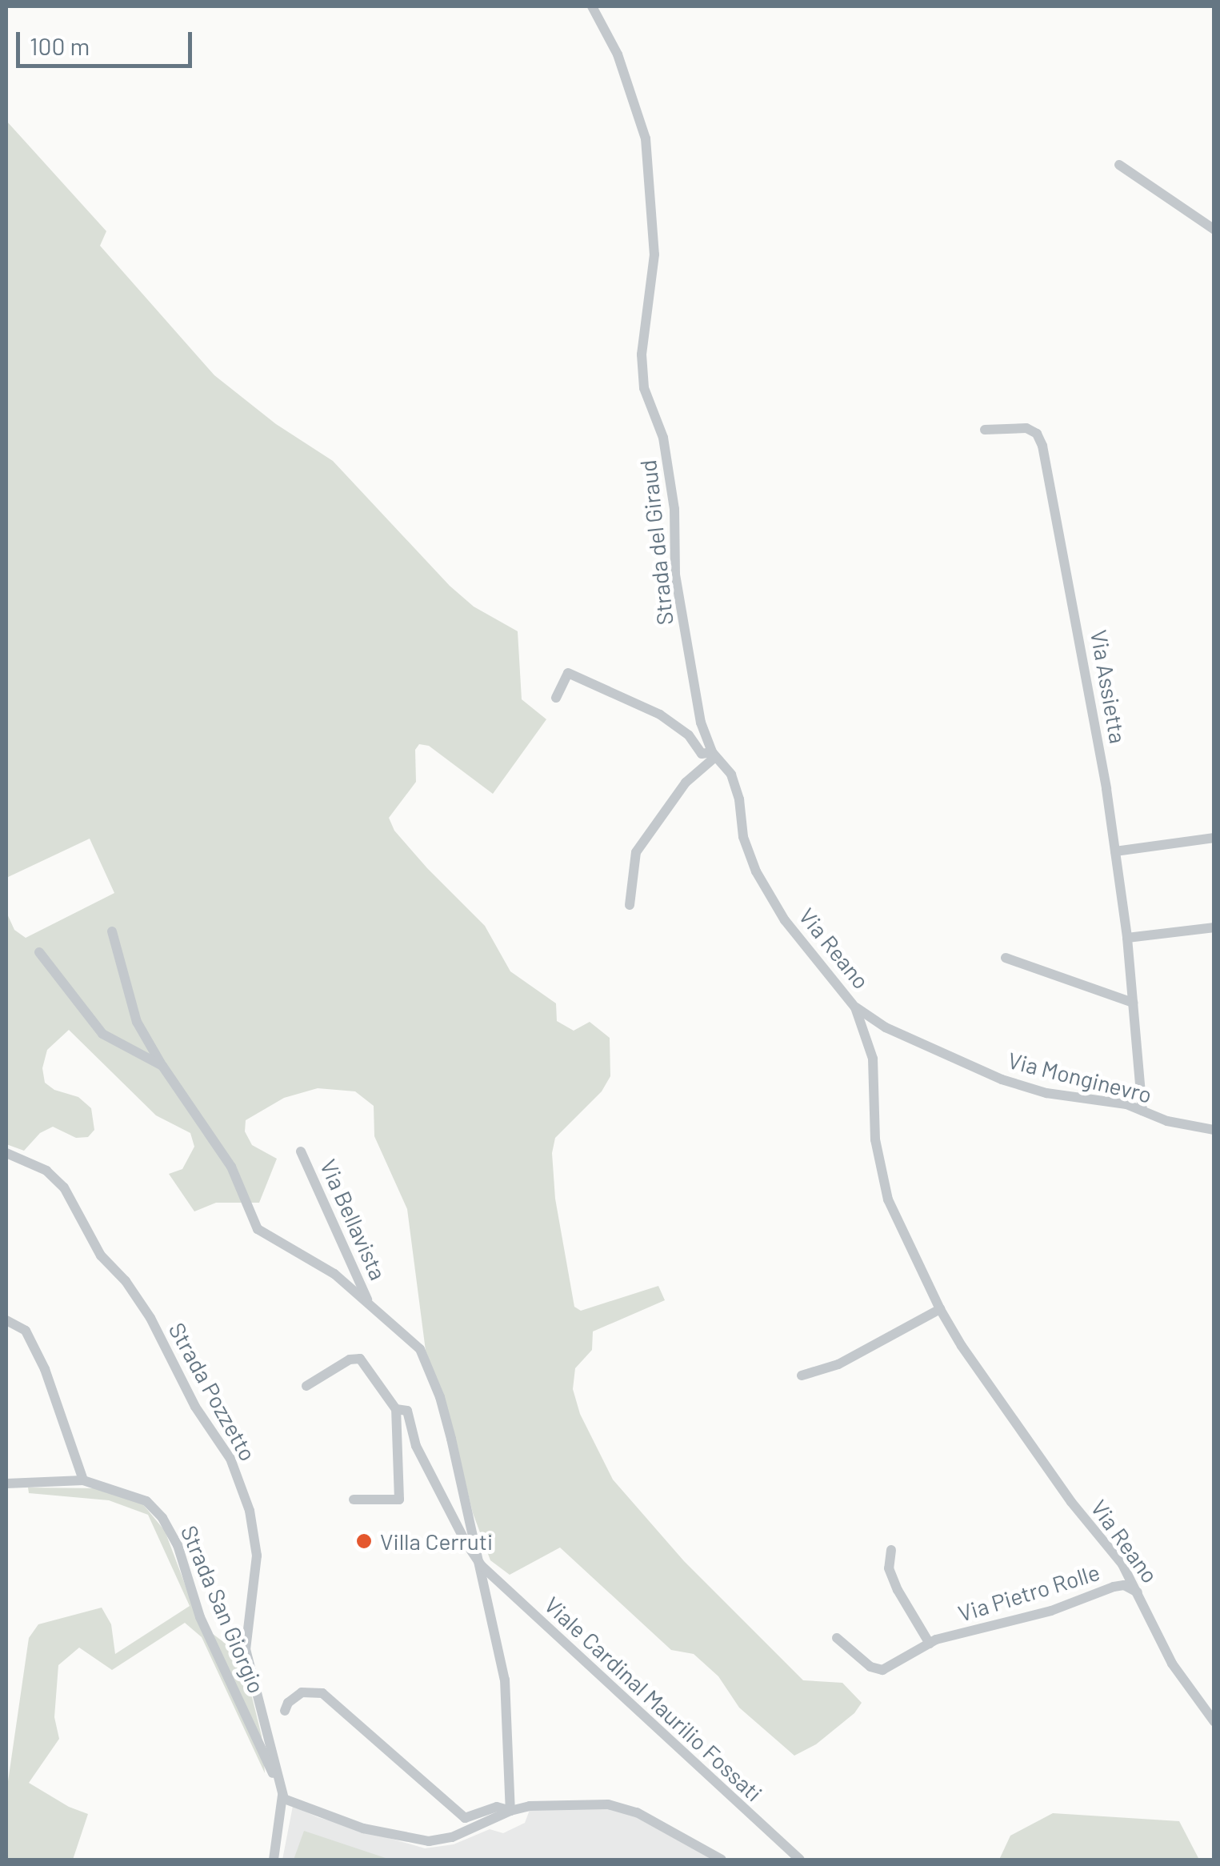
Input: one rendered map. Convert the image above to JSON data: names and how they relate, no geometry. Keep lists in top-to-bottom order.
{
  "streets": {
    "street": [
      "Strada del Giraud",
      "Via Assietta",
      "Via Reano",
      "Via Monginevro",
      "Via Bellavista",
      "Strada Pozzetto",
      "Via Pietro Rolle",
      "Strada San Giorgio",
      "Viale Cardinal Maurilio Fossati"
    ]
  },
  "crossings": [
    ["Strada del Giraud", "Via Reano"],
    ["Via Assietta", "Via Monginevro"],
    ["Via Reano", "Via Monginevro"],
    ["Via Reano", "Via Pietro Rolle"],
    ["Via Bellavista", "Viale Cardinal Maurilio Fossati"],
    ["Strada Pozzetto", "Strada San Giorgio"]
  ],
  "places": ["Villa Cerruti"],
  "scale_bar": "100 m"
}
